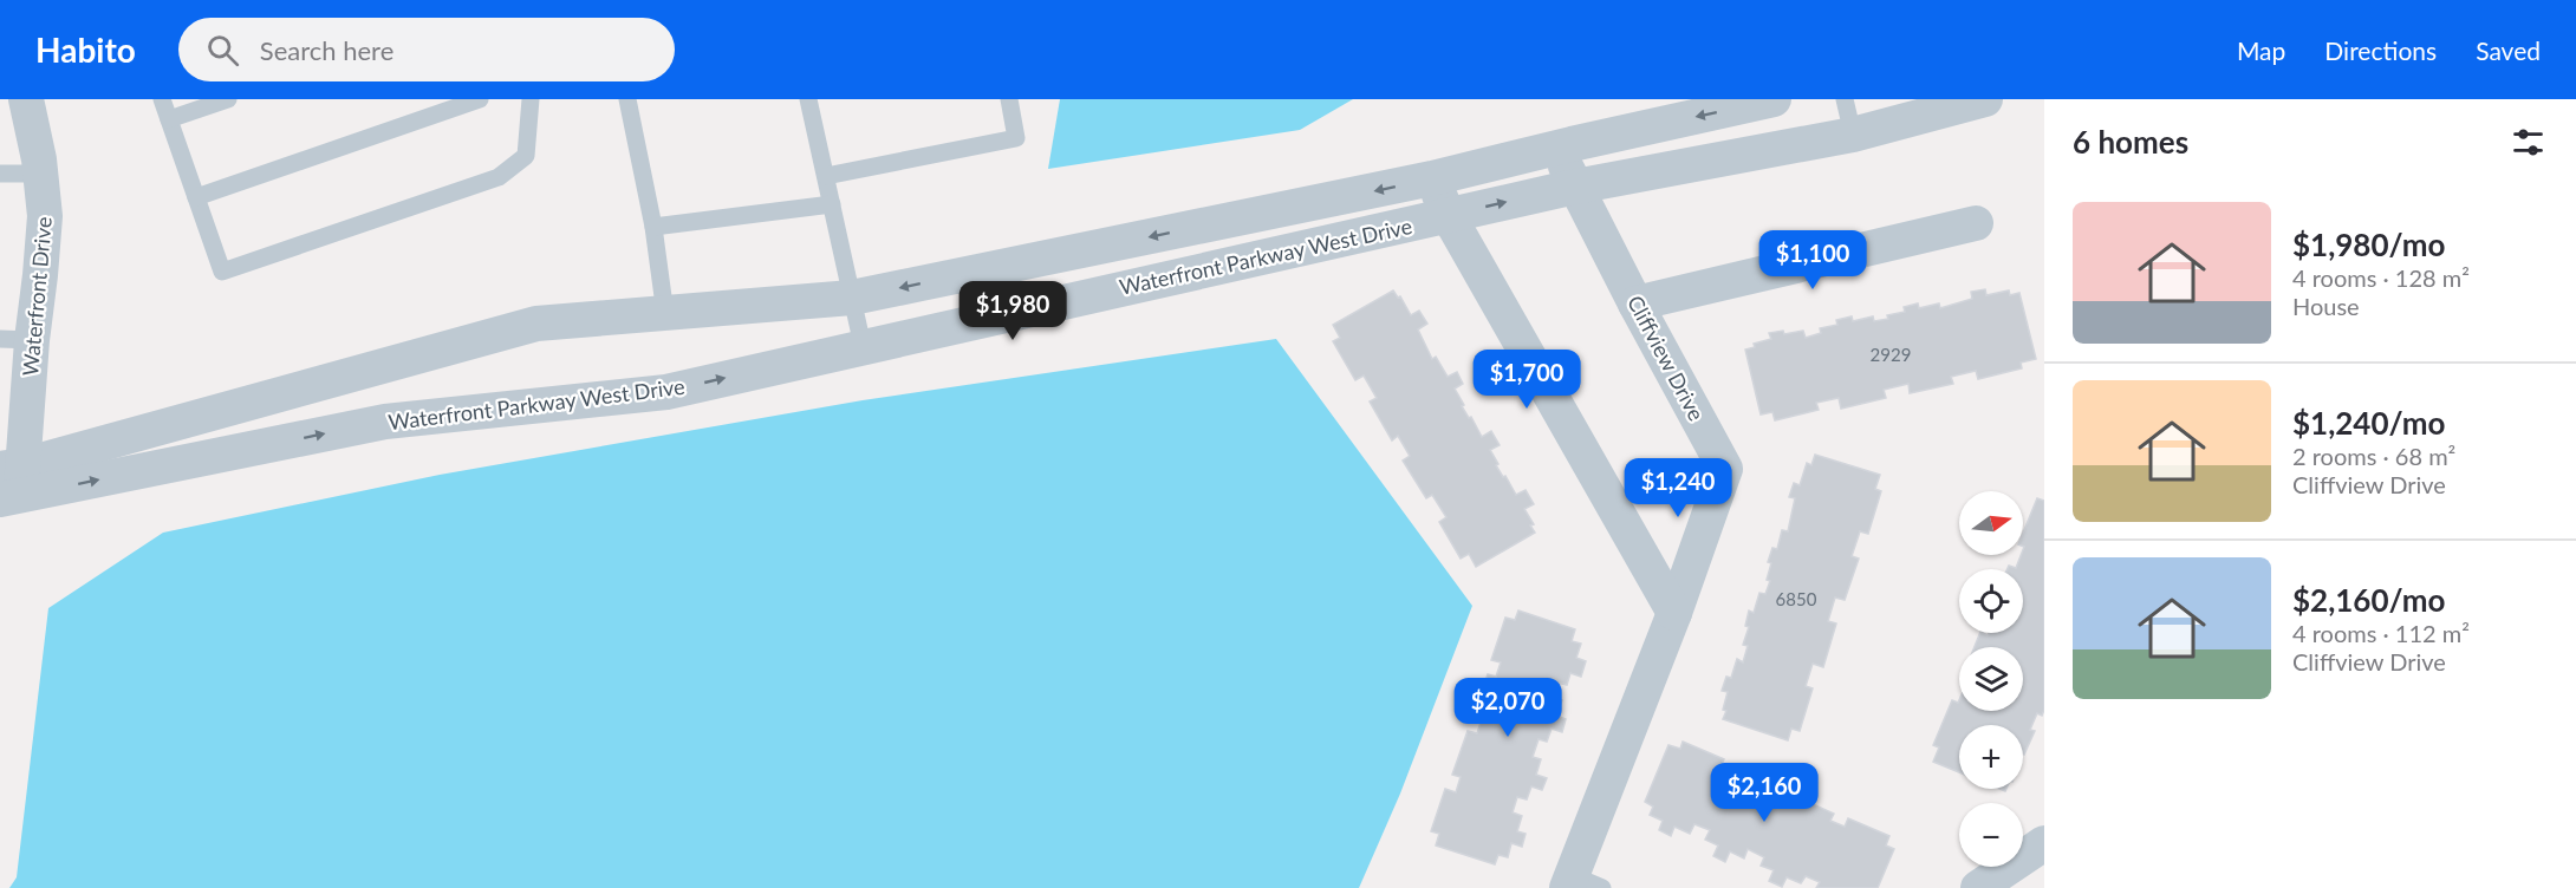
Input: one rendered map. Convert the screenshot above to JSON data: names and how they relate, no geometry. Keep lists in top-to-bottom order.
{
  "streets": {
    "street": ["Waterfront Parkway West Drive", "Waterfront Drive", "Cliffview Drive"]
  },
  "crossings": [
    ["Waterfront Parkway West Drive", "Waterfront Drive"],
    ["Waterfront Parkway West Drive", "Cliffview Drive"]
  ],
  "house_numbers": ["2929", "6850"],
  "north": "right",
  "page": {
    "header": "Habito",
    "search": "Search here",
    "nav": ["Map", "Directions", "Saved"],
    "heading": "6 homes",
    "list": [
      {
        "name": "$1,980/mo",
        "note": "4 rooms · 128 m² · House"
      },
      {
        "name": "$1,240/mo",
        "note": "2 rooms · 68 m² · Cliffview Drive"
      },
      {
        "name": "$2,160/mo",
        "note": "4 rooms · 112 m² · Cliffview Drive"
      }
    ],
    "price": [
      "$1,100",
      "$1,980",
      "$1,700",
      "$1,240",
      "$2,070",
      "$2,160"
    ],
    "map_buttons": ["+", "−"]
  }
}
